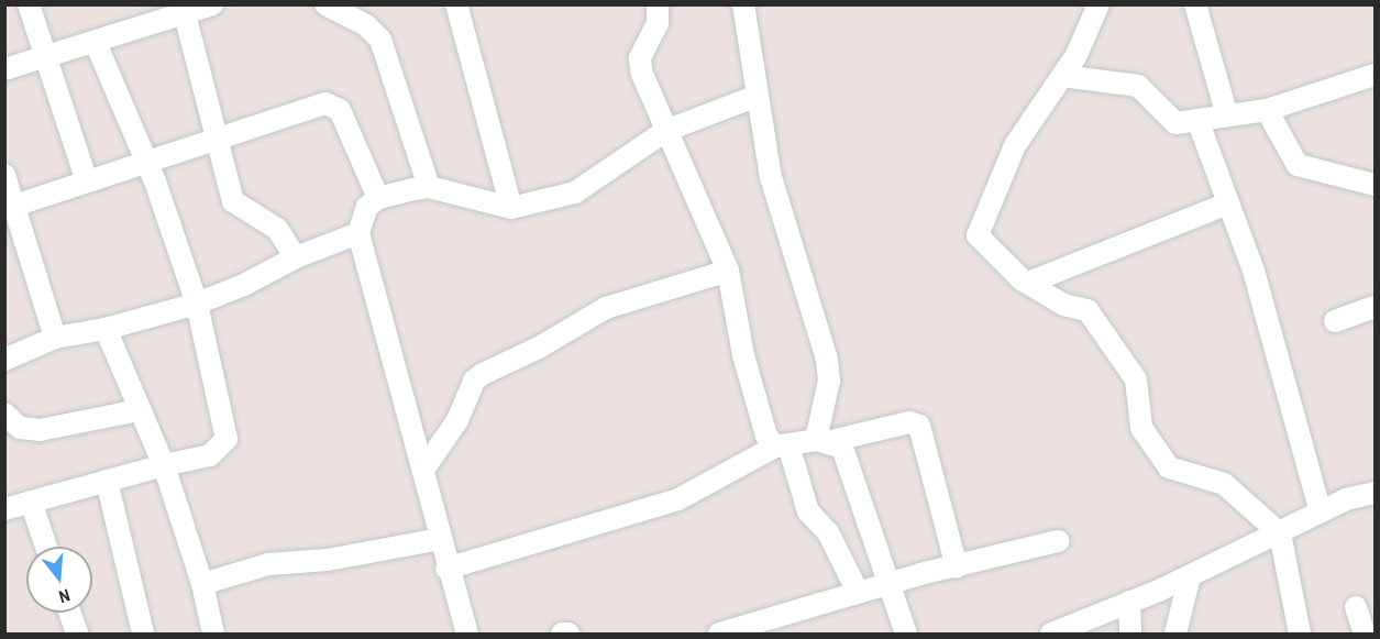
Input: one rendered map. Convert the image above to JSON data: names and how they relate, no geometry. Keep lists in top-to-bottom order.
{
  "north": "bottom"
}
